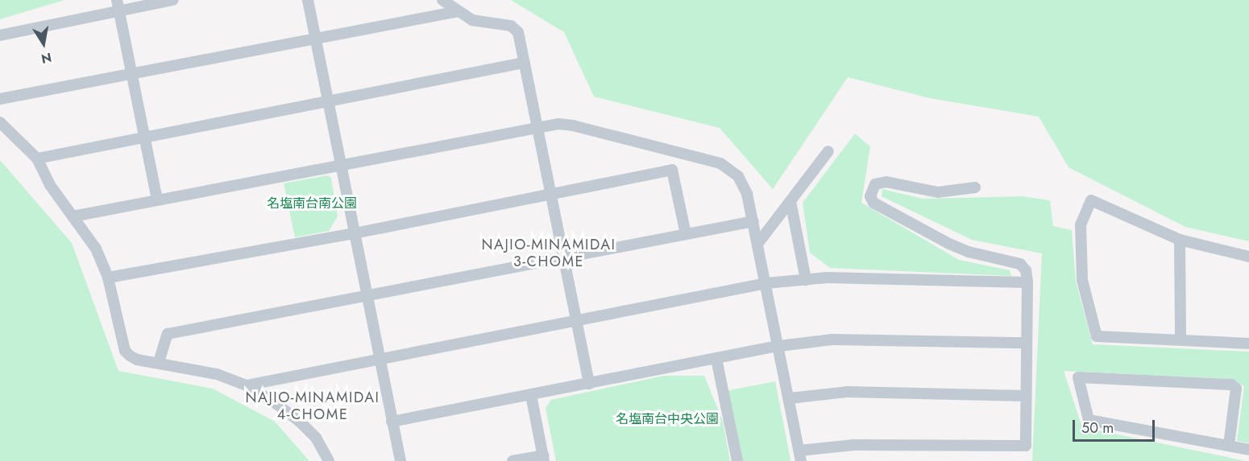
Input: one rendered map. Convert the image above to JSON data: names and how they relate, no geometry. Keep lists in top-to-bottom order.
{
  "districts": ["NAJIO-MINAMIDAI 3-CHOME", "NAJIO-MINAMIDAI 4-CHOME"],
  "parks": ["名塩南台南公園", "名塩南台中央公園"],
  "scale_bar": "50 m",
  "north": "bottom"
}
